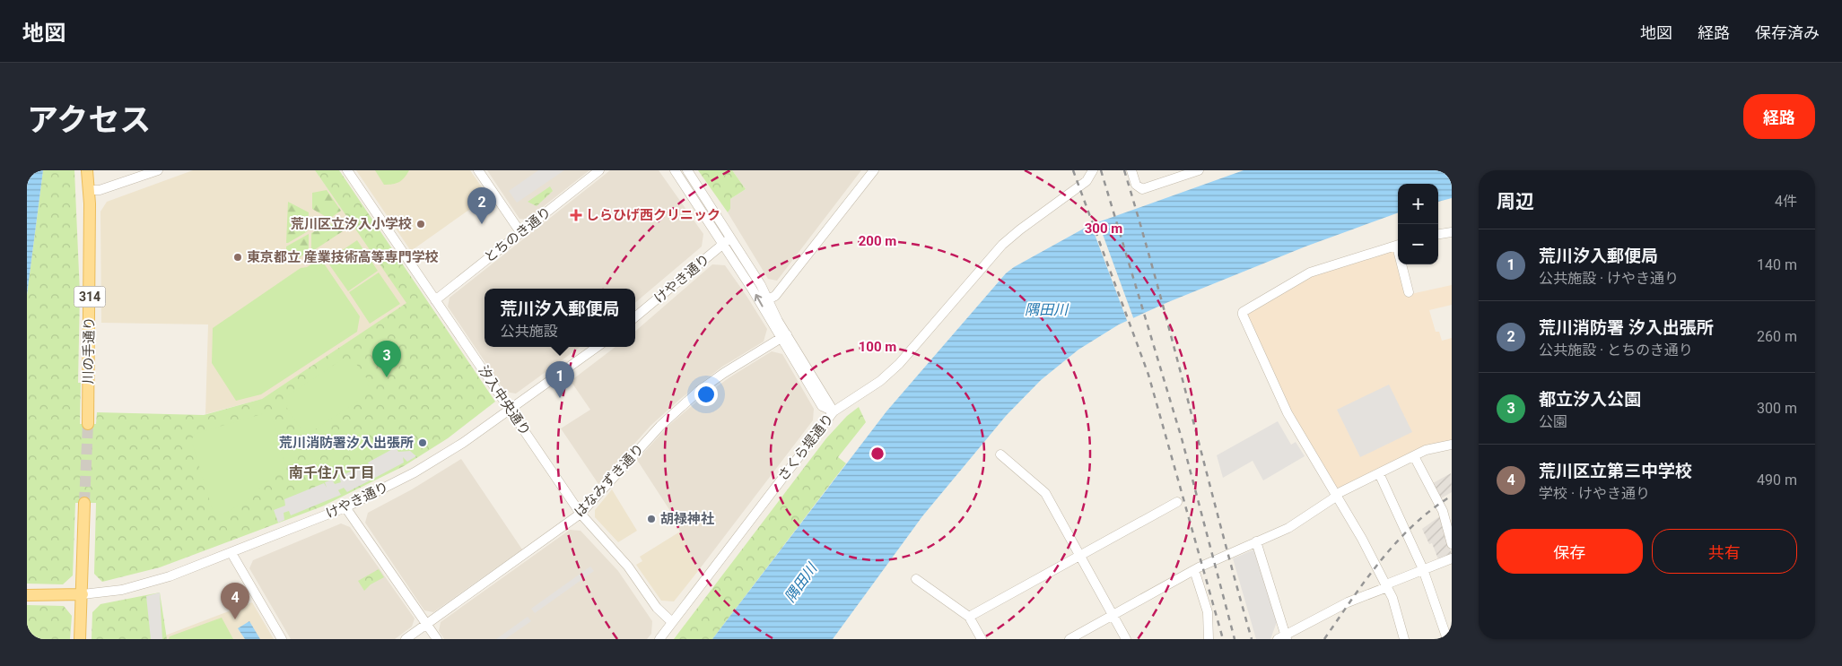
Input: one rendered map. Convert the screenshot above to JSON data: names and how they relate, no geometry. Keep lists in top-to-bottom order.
{
  "streets": {
    "main road": ["314", "川の手通り"],
    "street": [
      "とちのき通り",
      "けやき通り",
      "汐入中央通り",
      "さくら堤通り",
      "はなみずき通り"
    ]
  },
  "crossings": [
    ["とちのき通り", "汐入中央通り"],
    ["けやき通り", "汐入中央通り"],
    ["汐入中央通り", "さくら堤通り"],
    ["汐入中央通り", "はなみずき通り"]
  ],
  "districts": ["南千住八丁目"],
  "water": ["隅田川"],
  "places": {
    "health": ["しらひげ西クリニック"],
    "other": [
      "荒川区立汐入小学校",
      "東京都立 産業技術高等専門学校",
      "荒川消防署汐入出張所",
      "胡禄神社"
    ]
  },
  "page": {
    "header": "地図",
    "nav": ["地図", "経路", "保存済み"],
    "title": "アクセス",
    "buttons": [
      "経路",
      ["保存", "共有"]
    ],
    "heading": ["周辺", "4件"],
    "map_buttons": ["+", "−"],
    "pins": [
      "2",
      "3",
      "1",
      "4"
    ],
    "list": [
      {
        "mark": "1",
        "name": "荒川汐入郵便局",
        "note": "公共施設 · けやき通り",
        "value": "140 m"
      },
      {
        "mark": "2",
        "name": "荒川消防署 汐入出張所",
        "note": "公共施設 · とちのき通り",
        "value": "260 m"
      },
      {
        "mark": "3",
        "name": "都立汐入公園",
        "note": "公園",
        "value": "300 m"
      },
      {
        "mark": "4",
        "name": "荒川区立第三中学校",
        "note": "学校 · けやき通り",
        "value": "490 m"
      }
    ],
    "popup": ["荒川汐入郵便局", "公共施設"]
  },
  "rings": ["300 m", "200 m", "100 m"]
}
